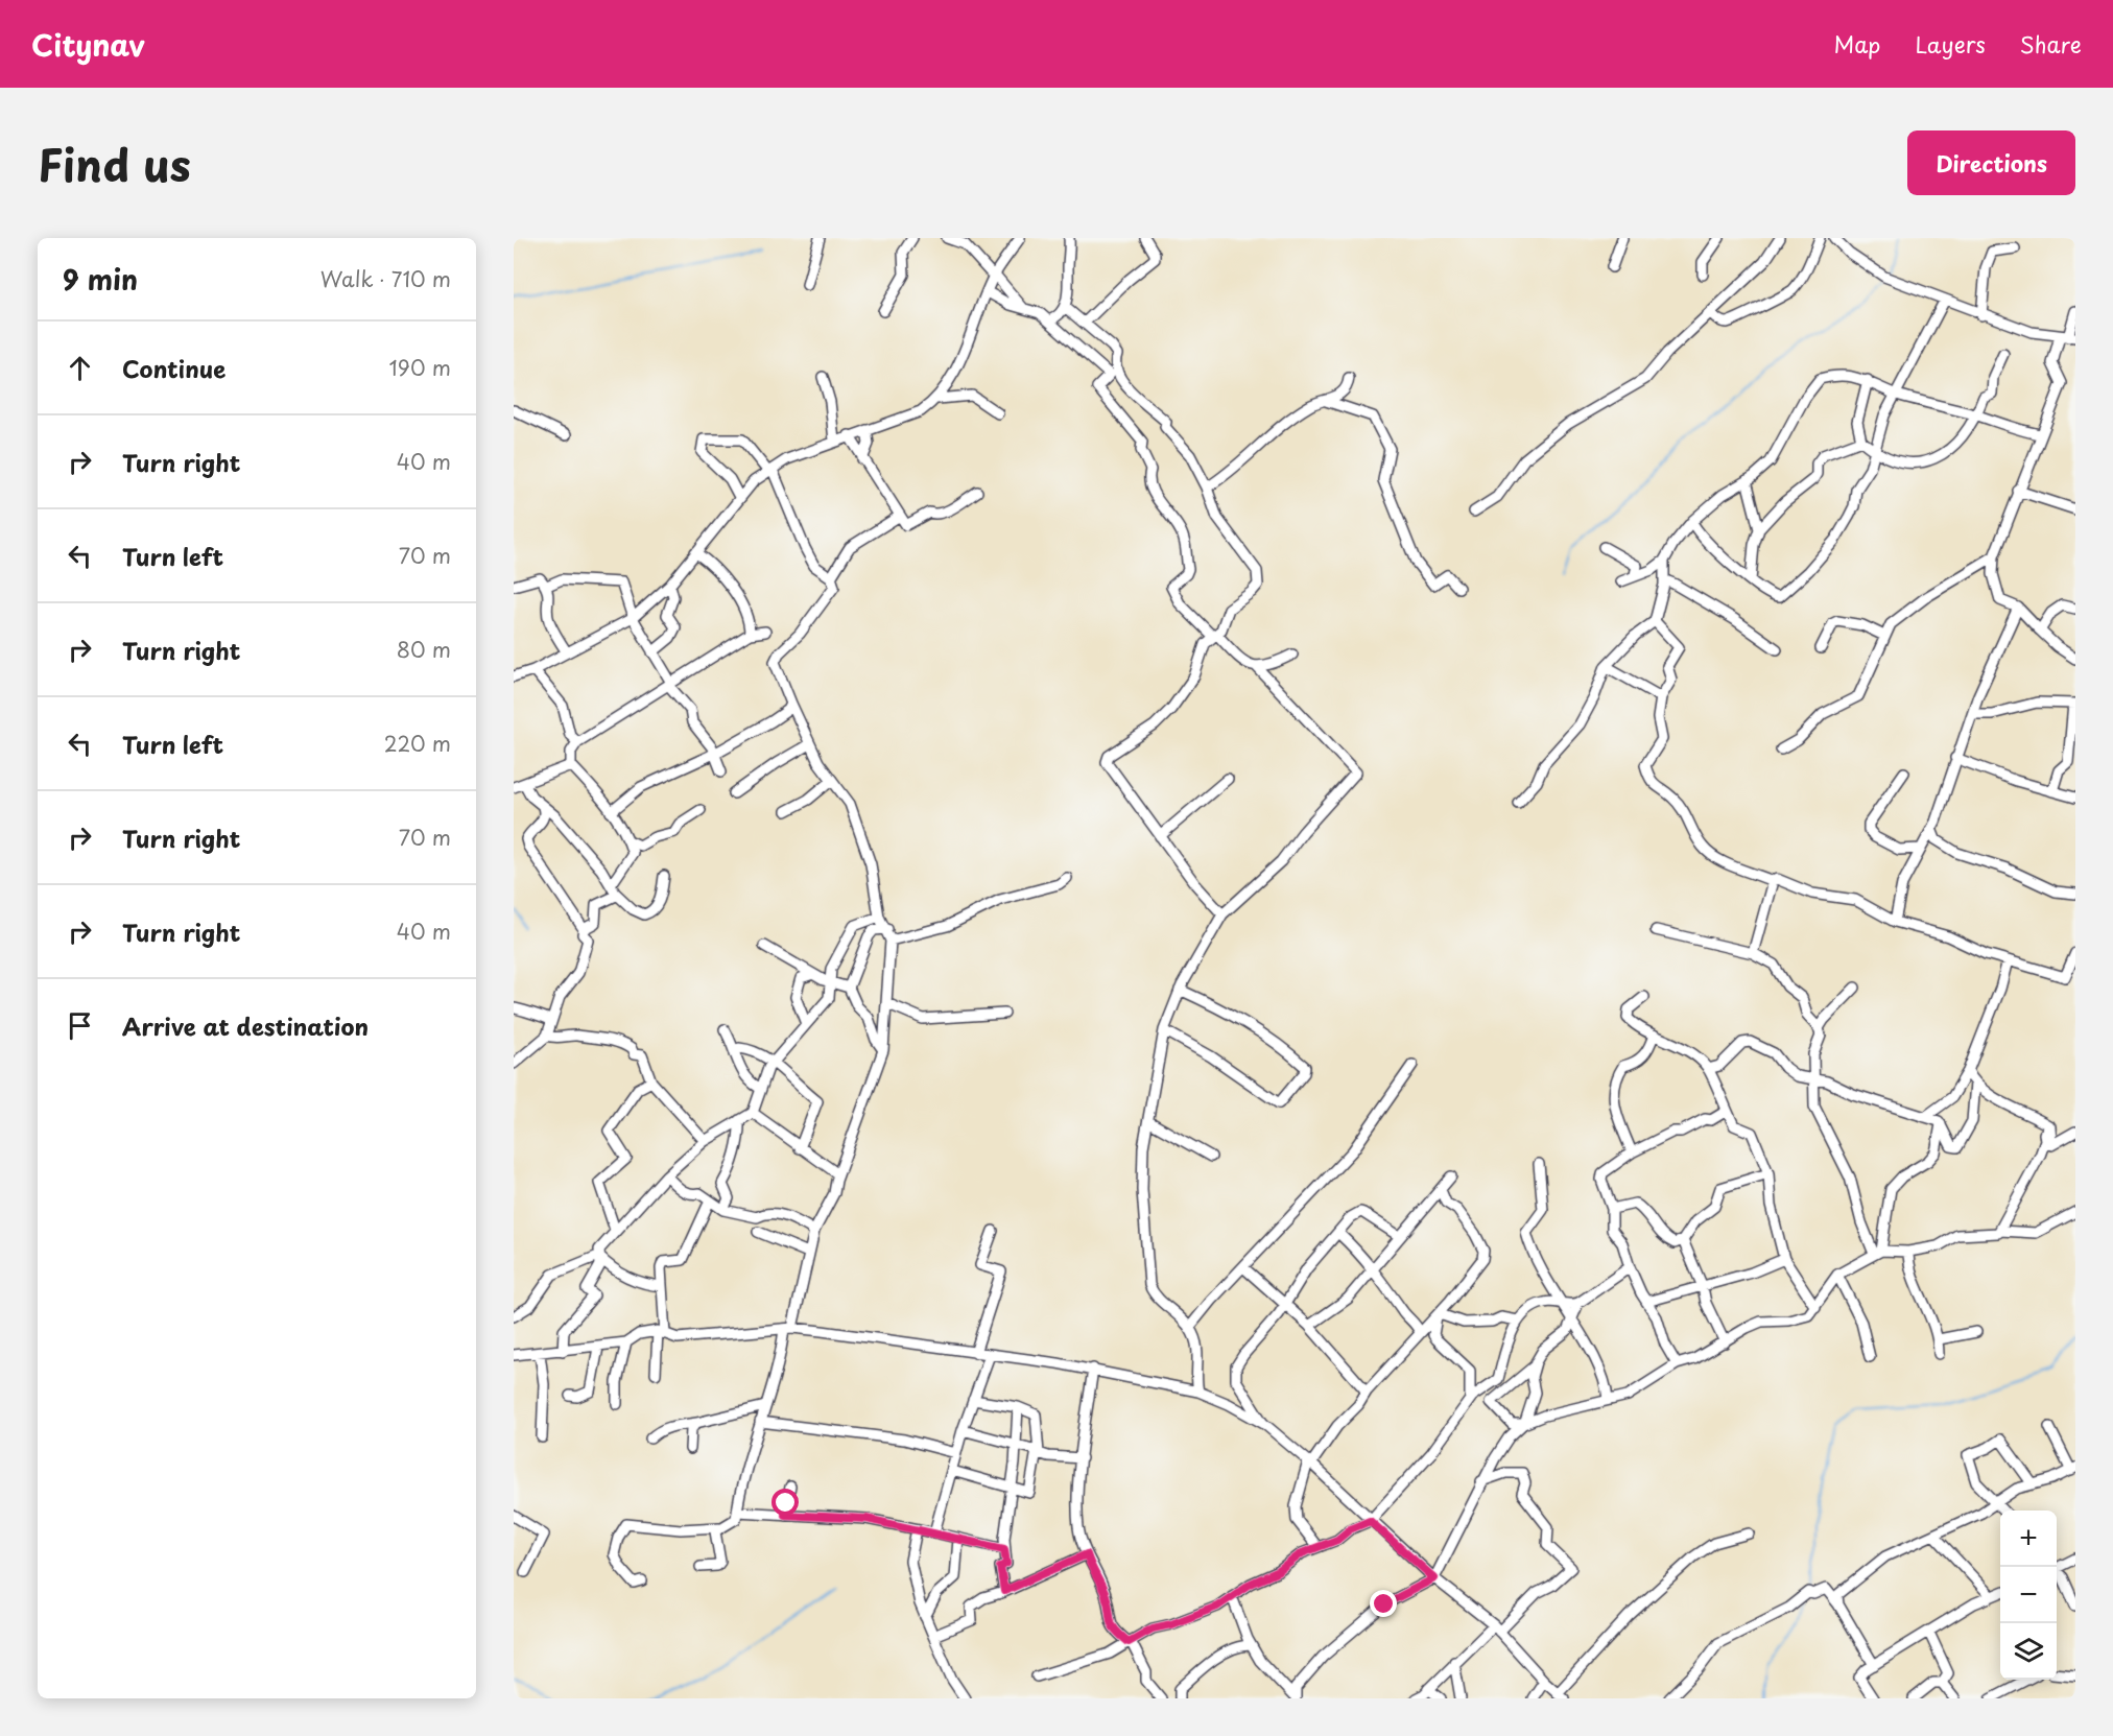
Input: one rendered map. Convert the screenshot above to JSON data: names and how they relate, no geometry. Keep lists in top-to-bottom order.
{
  "page": {
    "header": "Citynav",
    "nav": ["Map", "Layers", "Share"],
    "title": "Find us",
    "buttons": "Directions",
    "heading": ["9 min", "Walk · 710 m"],
    "list": [
      ["Continue", "190 m"],
      ["Turn right", "40 m"],
      ["Turn left", "70 m"],
      ["Turn right", "80 m"],
      ["Turn left", "220 m"],
      ["Turn right", "70 m"],
      ["Turn right", "40 m"],
      "Arrive at destination"
    ],
    "map_buttons": ["+", "−"]
  }
}
